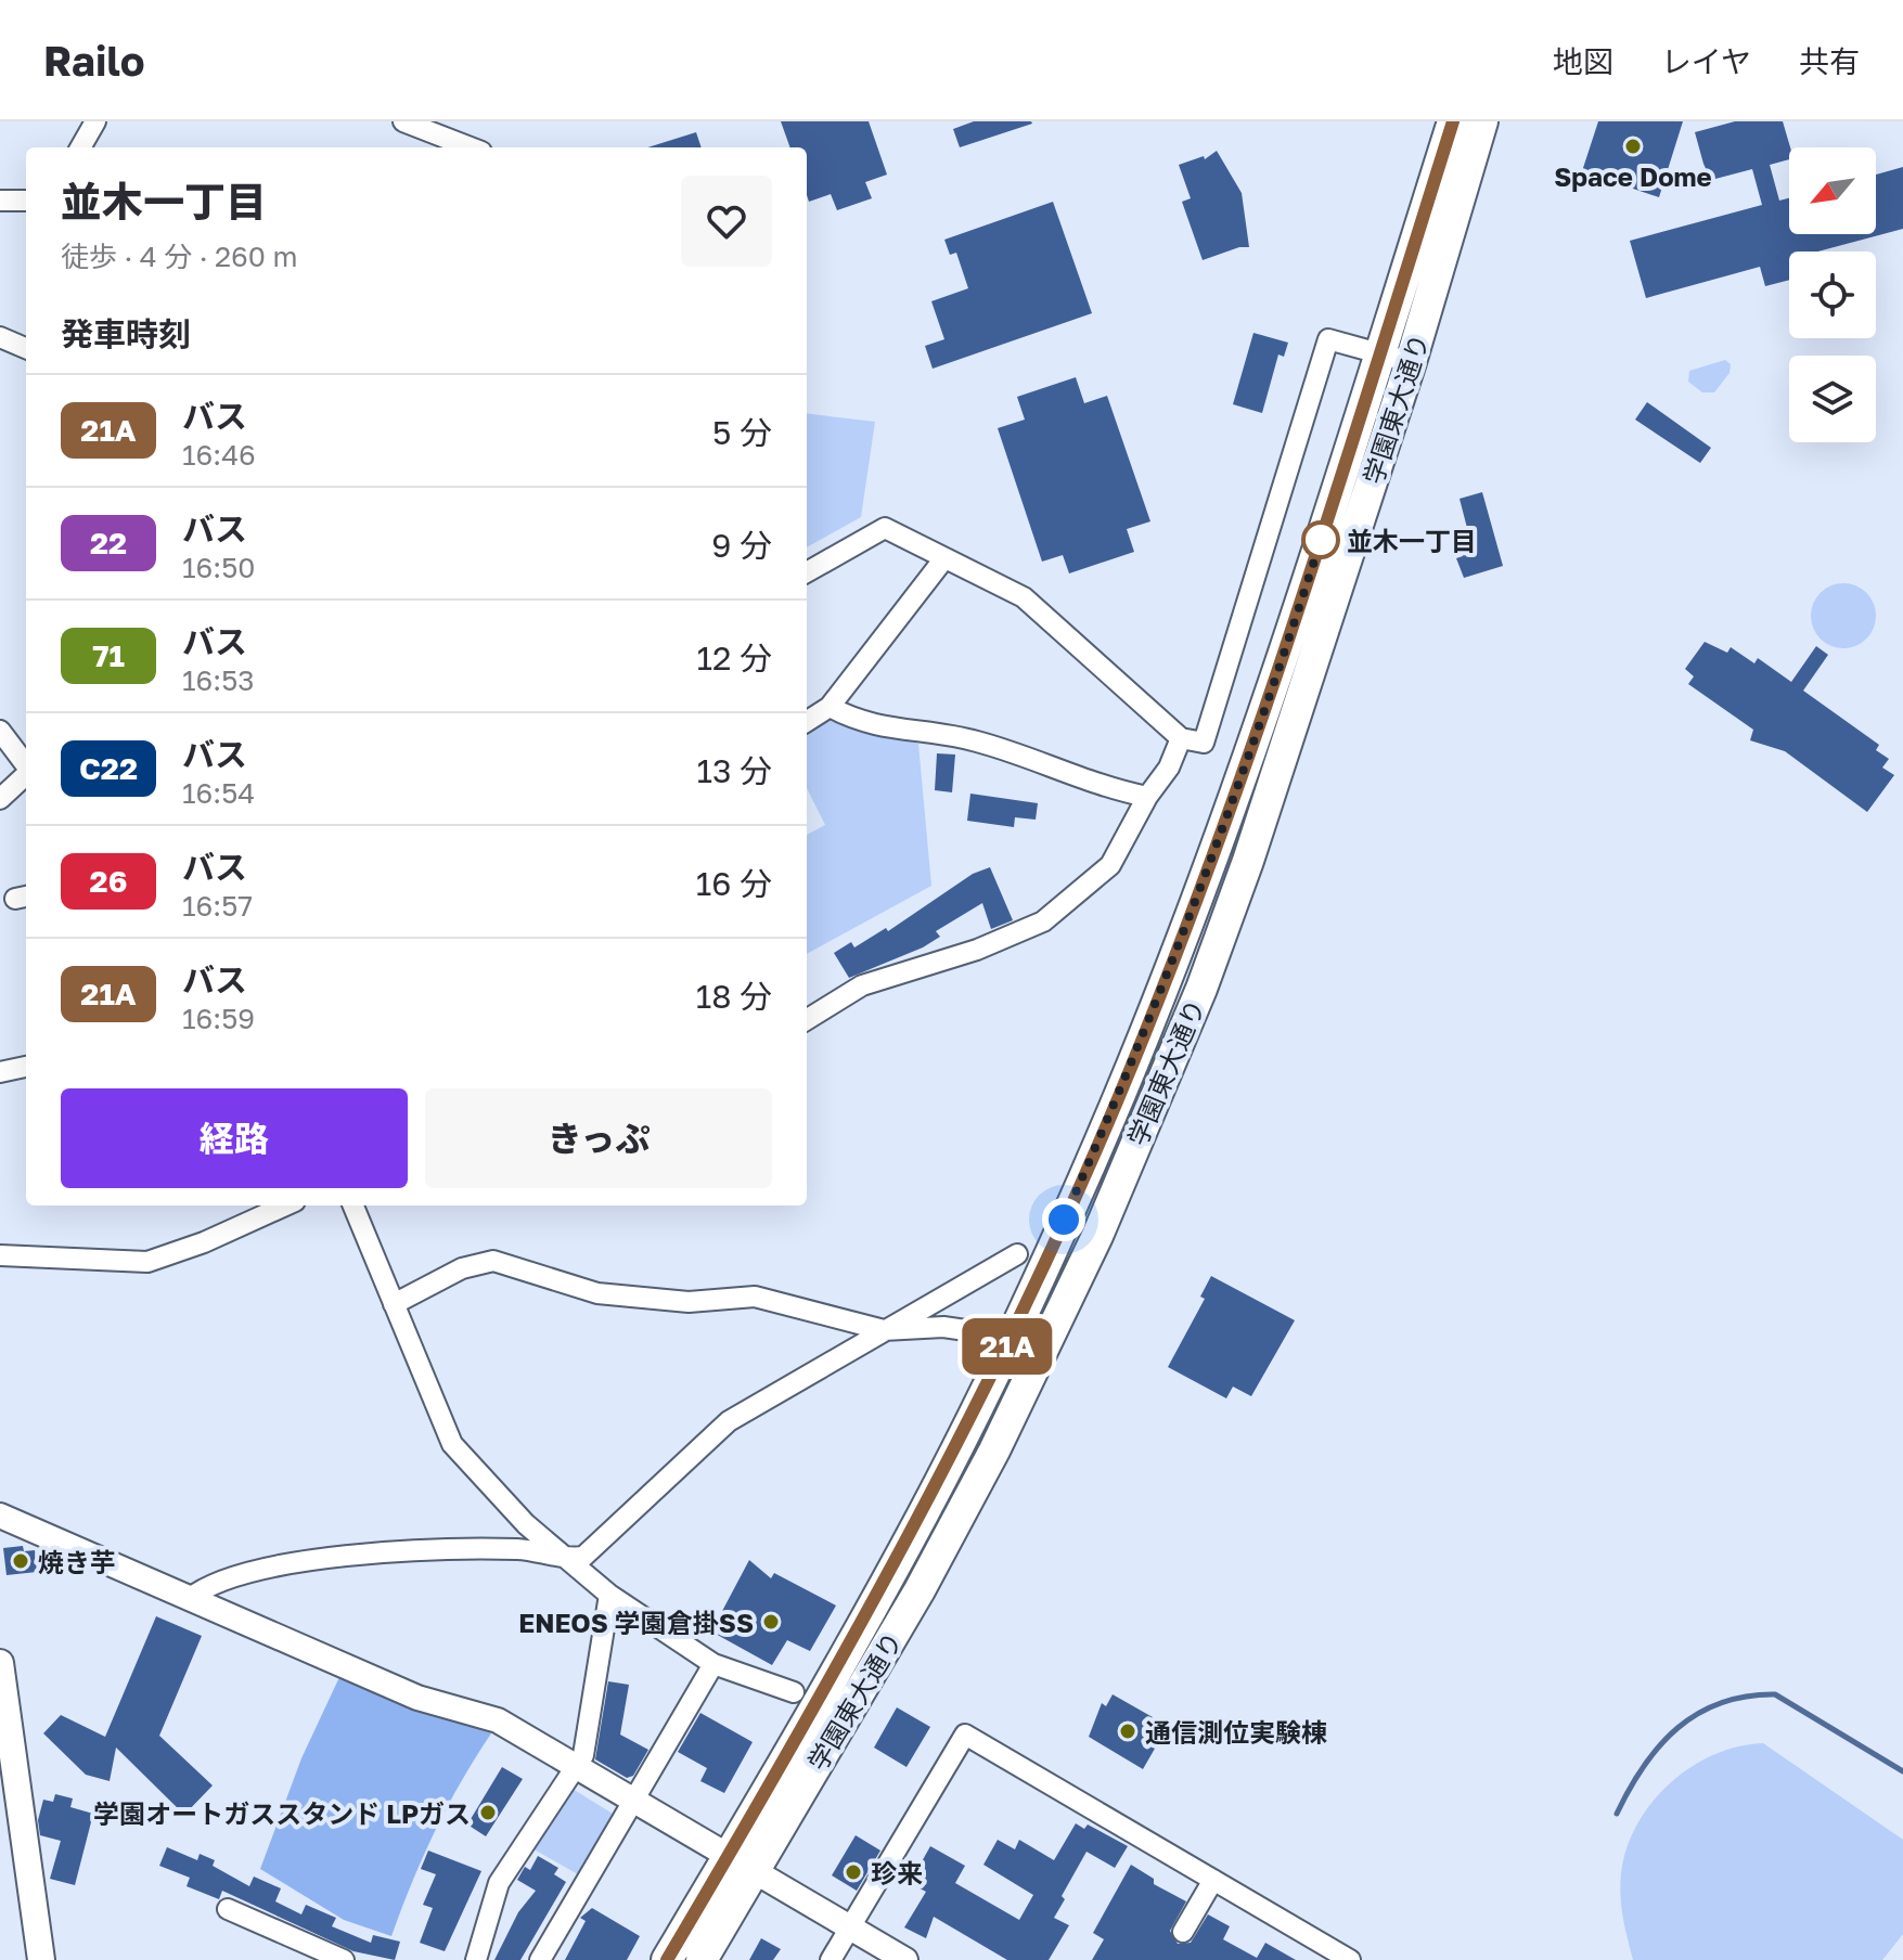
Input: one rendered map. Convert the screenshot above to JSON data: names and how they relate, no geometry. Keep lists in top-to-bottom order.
{
  "streets": {
    "main road": ["学園東大通り"]
  },
  "places": [
    "Space Dome",
    "並木一丁目",
    "焼き芋",
    "ENEOS 学園倉掛SS",
    "通信測位実験棟",
    "学園オートガススタンド LPガス",
    "珍来"
  ],
  "lines": ["bus line 21A"],
  "north": "bottom left",
  "page": {
    "header": "Railo",
    "nav": ["地図", "レイヤ", "共有"],
    "on_map": "21A",
    "heading": [
      ["並木一丁目", "徒歩 · 4 分 · 260 m"],
      "発車時刻"
    ],
    "list": [
      {
        "mark": "21A",
        "name": "バス",
        "note": "16:46",
        "value": "5 分"
      },
      {
        "mark": "22",
        "name": "バス",
        "note": "16:50",
        "value": "9 分"
      },
      {
        "mark": "71",
        "name": "バス",
        "note": "16:53",
        "value": "12 分"
      },
      {
        "mark": "C22",
        "name": "バス",
        "note": "16:54",
        "value": "13 分"
      },
      {
        "mark": "26",
        "name": "バス",
        "note": "16:57",
        "value": "16 分"
      },
      {
        "mark": "21A",
        "name": "バス",
        "note": "16:59",
        "value": "18 分"
      }
    ],
    "buttons": ["経路", "きっぷ"]
  }
}
